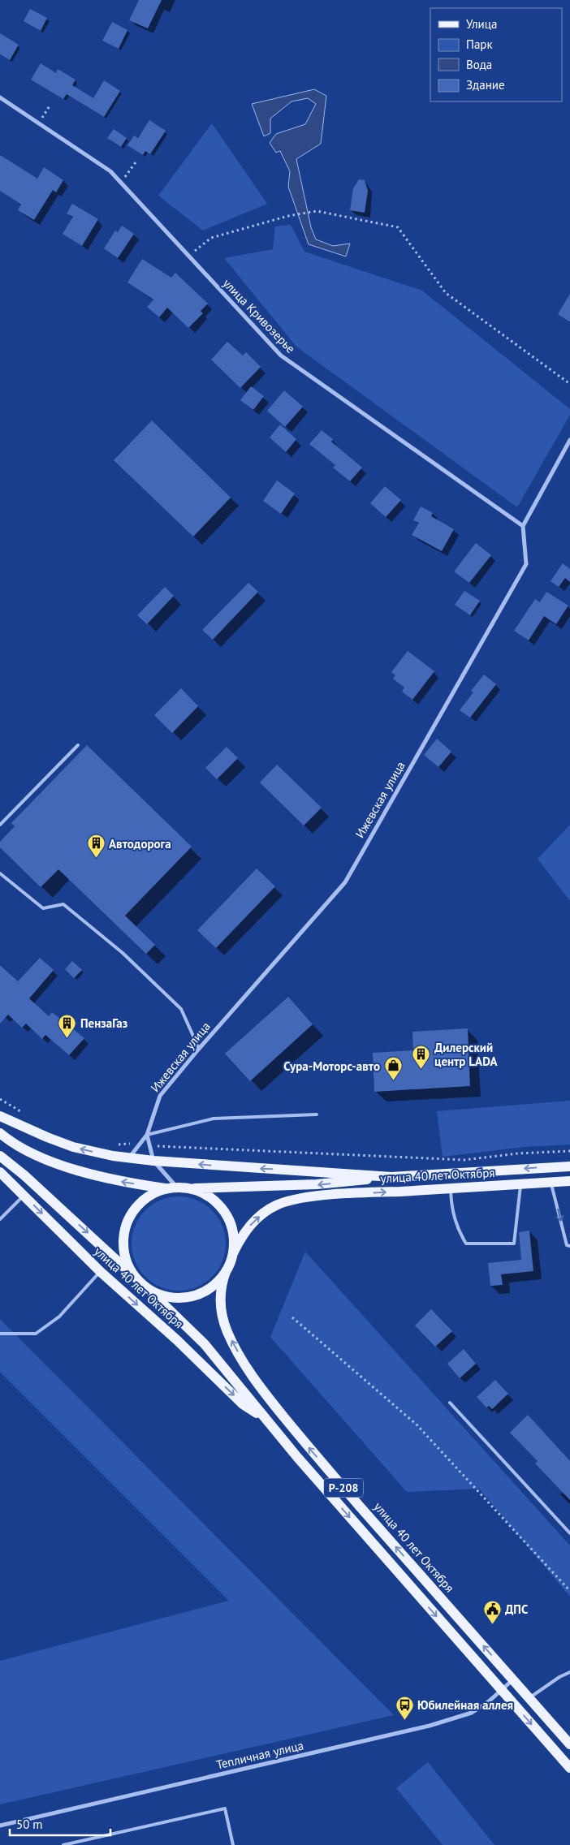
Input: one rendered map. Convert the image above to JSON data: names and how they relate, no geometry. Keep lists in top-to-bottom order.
{
  "streets": {
    "main road": ["улица 40 лет Октября", "Р-208"],
    "street": ["улица Кривозерье", "Ижевская улица", "Тепличная улица"]
  },
  "crossings": [
    ["улица Кривозерье", "Ижевская улица"],
    ["Ижевская улица", "улица 40 лет Октября"],
    ["улица 40 лет Октября", "Тепличная улица"]
  ],
  "places": {
    "building": ["Автодорога", "ПензаГаз", "Дилерский центр LADA"],
    "shop": ["Сура-Моторс-авто"],
    "public building": ["ДПС"],
    "bus stop": ["Юбилейная аллея"]
  },
  "legend": [
    "Улица",
    "Парк",
    "Вода",
    "Здание"
  ],
  "scale_bar": "50 m"
}
